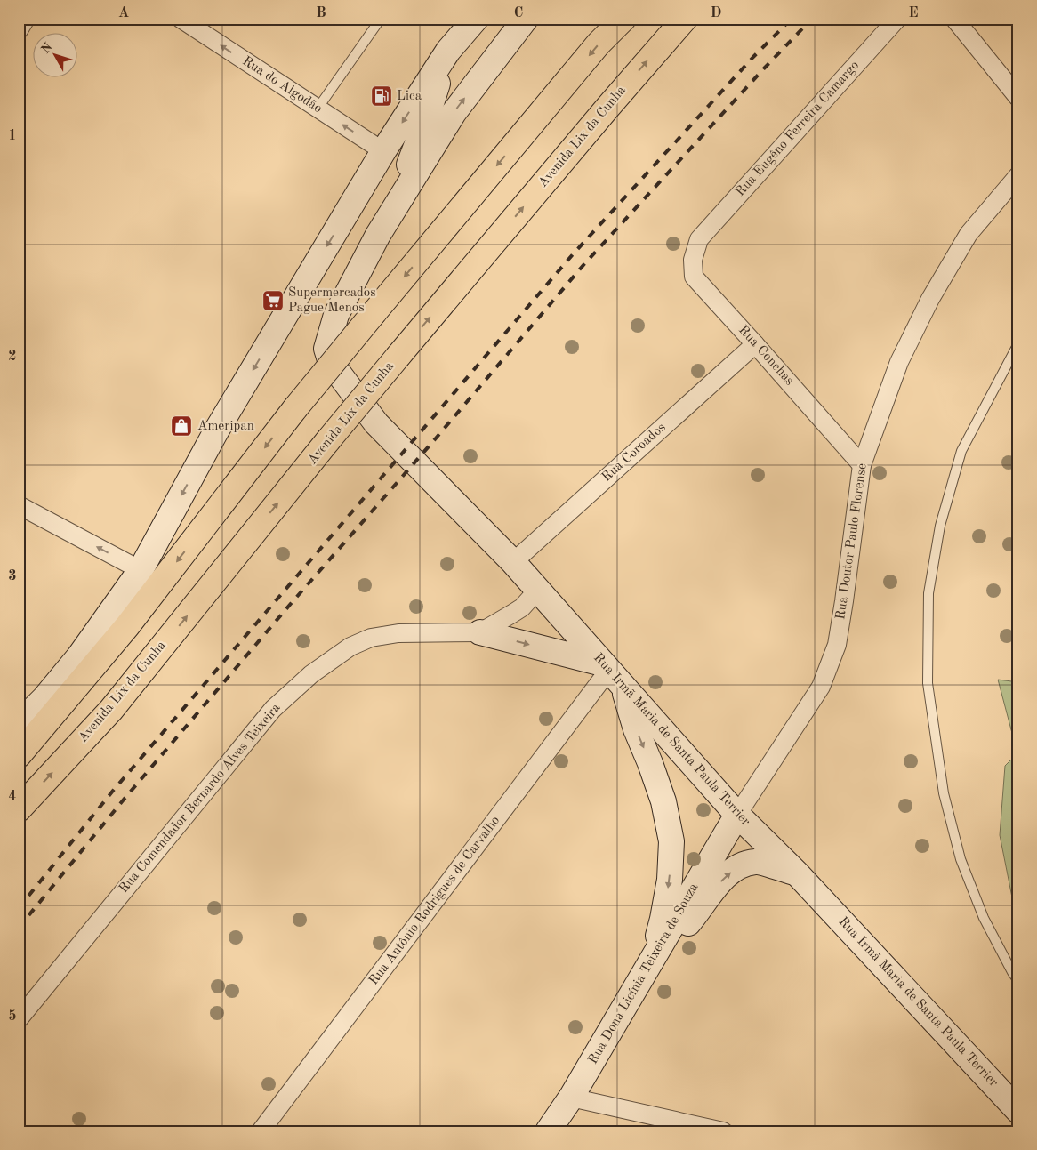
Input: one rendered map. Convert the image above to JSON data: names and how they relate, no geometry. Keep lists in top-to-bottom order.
{
  "streets": {
    "highway": ["Avenida Lix da Cunha"],
    "main road": ["Rua Irmã Maria de Santa Paula Terrier", "Rua Dona Licínia Teixeira de Souza"],
    "street": [
      "Rua do Algodão",
      "Rua Eugêno Ferreira Camargo",
      "Rua Conchas",
      "Rua Coroados",
      "Rua Doutor Paulo Florense",
      "Rua Comendador Bernardo Alves Teixeira",
      "Rua Antônio Rodrigues de Carvalho"
    ]
  },
  "crossings": [
    ["Rua Eugêno Ferreira Camargo", "Rua Conchas"],
    ["Rua Conchas", "Rua Coroados"],
    ["Rua Conchas", "Rua Doutor Paulo Florense"],
    ["Rua Coroados", "Rua Irmã Maria de Santa Paula Terrier"],
    ["Rua Doutor Paulo Florense", "Rua Irmã Maria de Santa Paula Terrier"],
    ["Rua Doutor Paulo Florense", "Rua Dona Licínia Teixeira de Souza"],
    ["Rua Irmã Maria de Santa Paula Terrier", "Rua Comendador Bernardo Alves Teixeira"],
    ["Rua Irmã Maria de Santa Paula Terrier", "Rua Antônio Rodrigues de Carvalho"],
    ["Rua Irmã Maria de Santa Paula Terrier", "Rua Dona Licínia Teixeira de Souza"]
  ],
  "one_way": ["Rua do Algodão"],
  "places": {
    "fuel station": ["Lica"],
    "supermarket": ["Supermercados Pague Menos"],
    "shop": ["Ameripan"]
  },
  "north": "top left",
  "grid": {
    "columns": [
      "A",
      "B",
      "C",
      "D",
      "E"
    ],
    "rows": [
      "1",
      "2",
      "3",
      "4",
      "5"
    ]
  }
}
